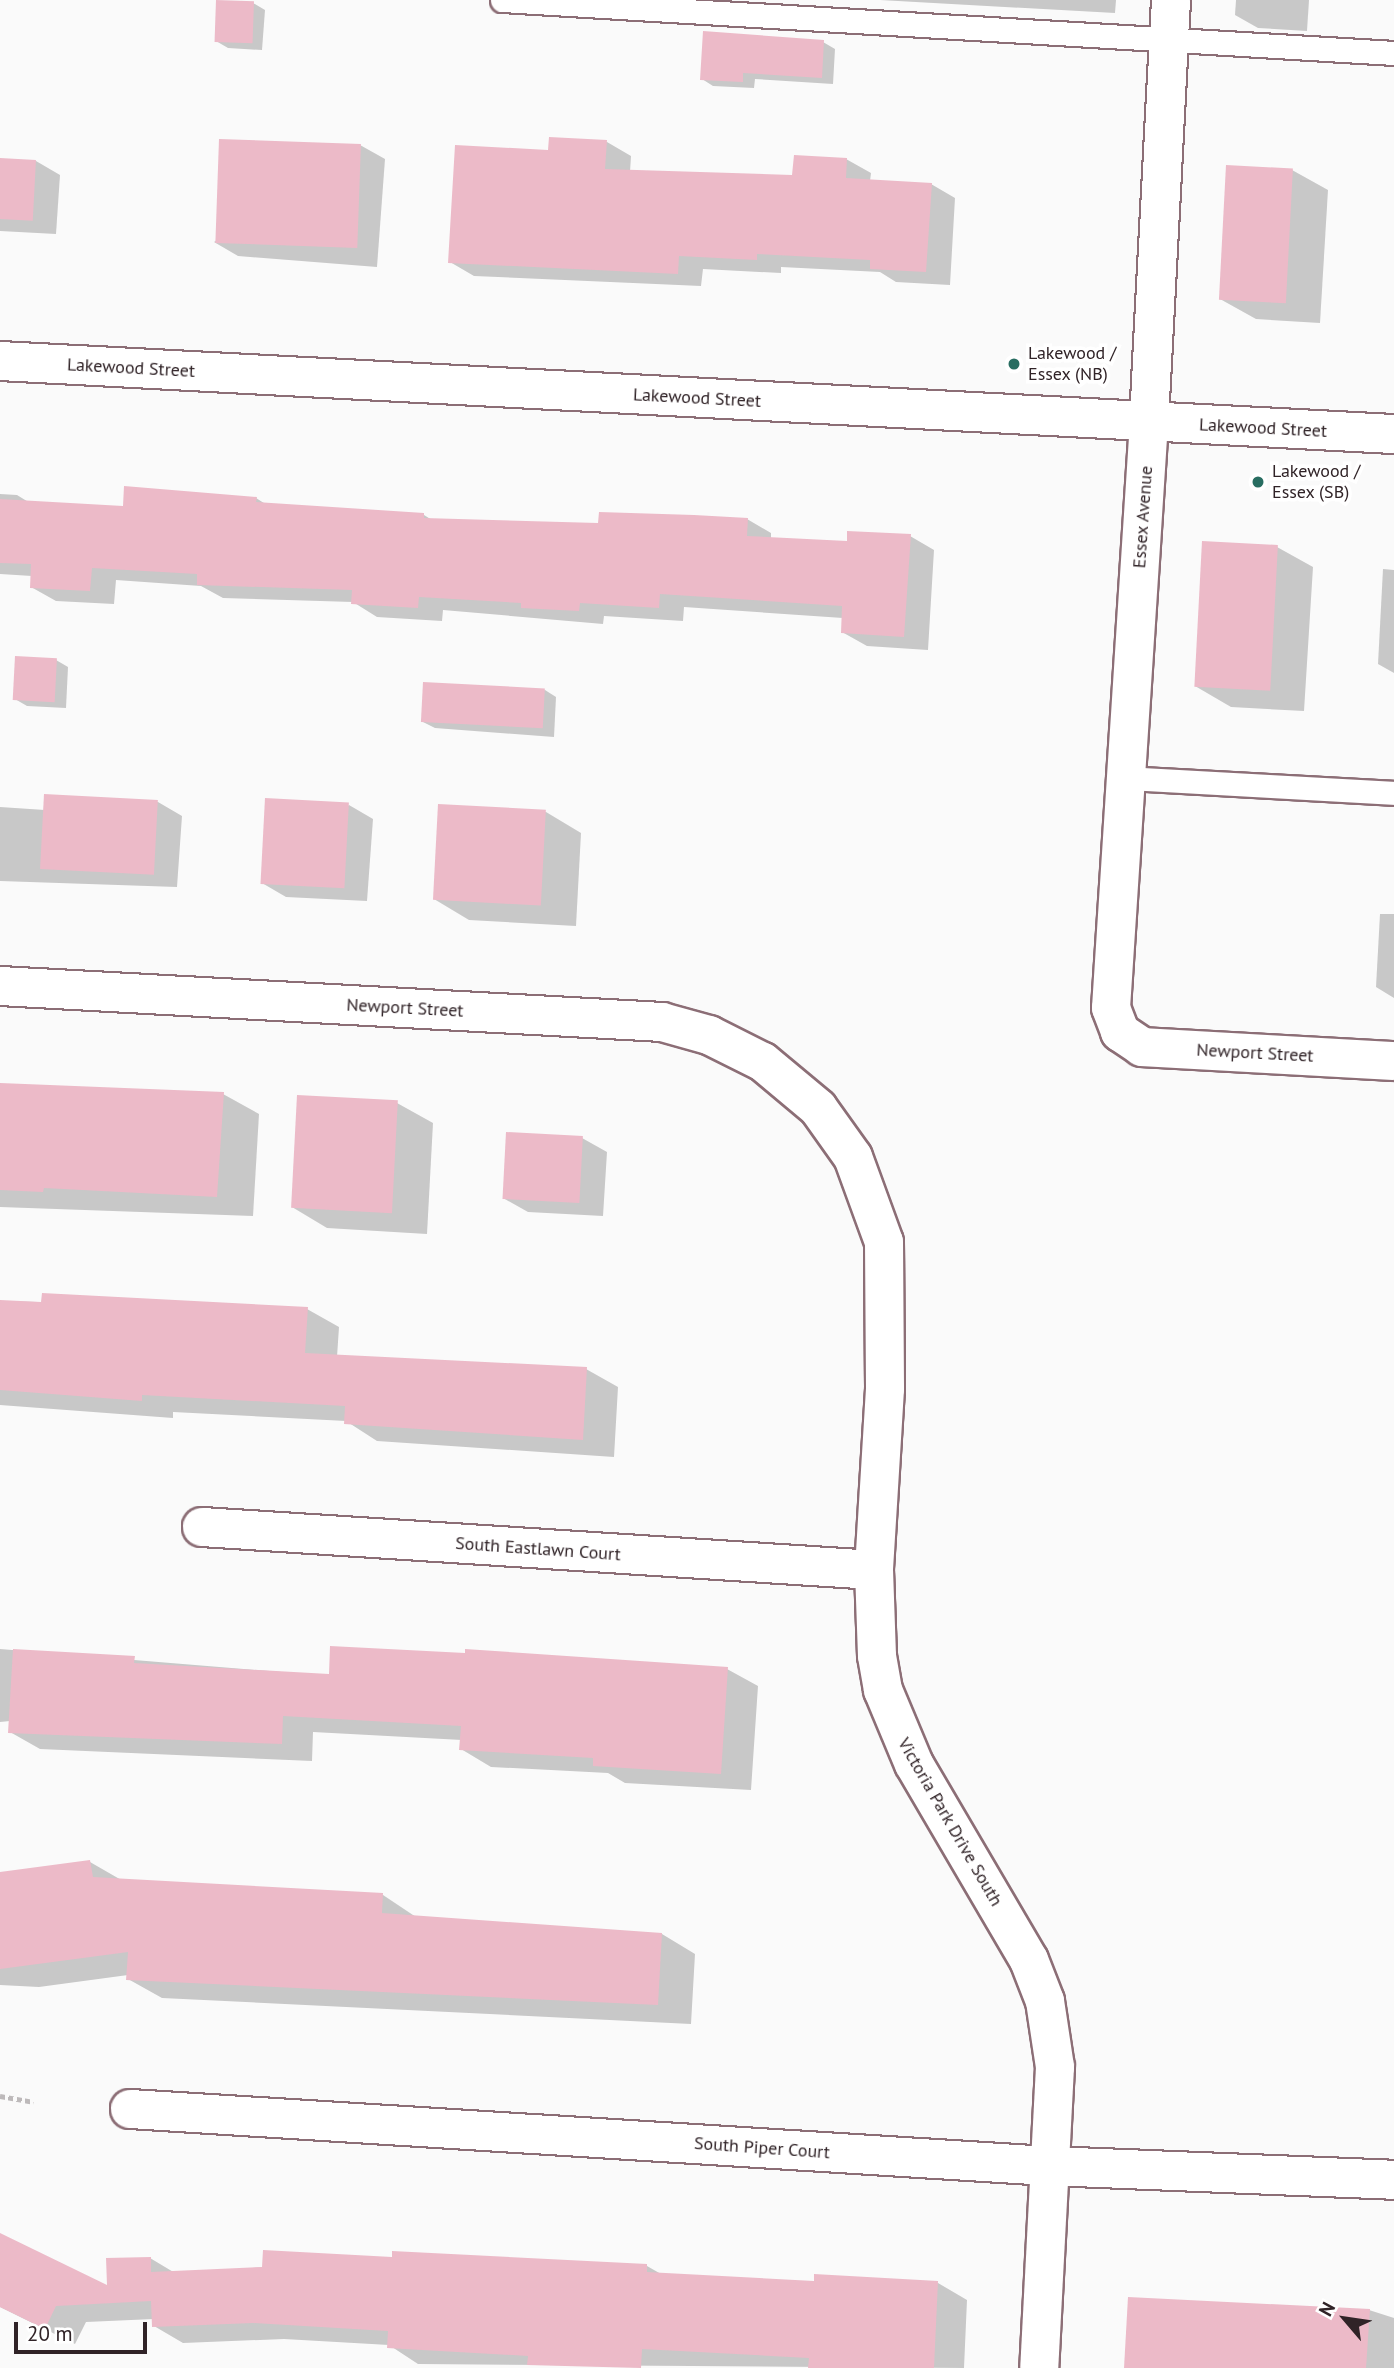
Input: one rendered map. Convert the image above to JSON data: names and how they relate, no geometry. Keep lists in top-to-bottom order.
{
  "streets": {
    "street": [
      "Lakewood Street",
      "Essex Avenue",
      "Newport Street",
      "South Eastlawn Court",
      "Victoria Park Drive South",
      "South Piper Court"
    ]
  },
  "crossings": [
    ["Lakewood Street", "Essex Avenue"],
    ["Essex Avenue", "Newport Street"],
    ["Newport Street", "Victoria Park Drive South"],
    ["South Eastlawn Court", "Victoria Park Drive South"],
    ["Victoria Park Drive South", "South Piper Court"]
  ],
  "places": ["Lakewood / Essex (NB)", "Lakewood / Essex (SB)"],
  "scale_bar": "20 m",
  "north": "top left"
}
